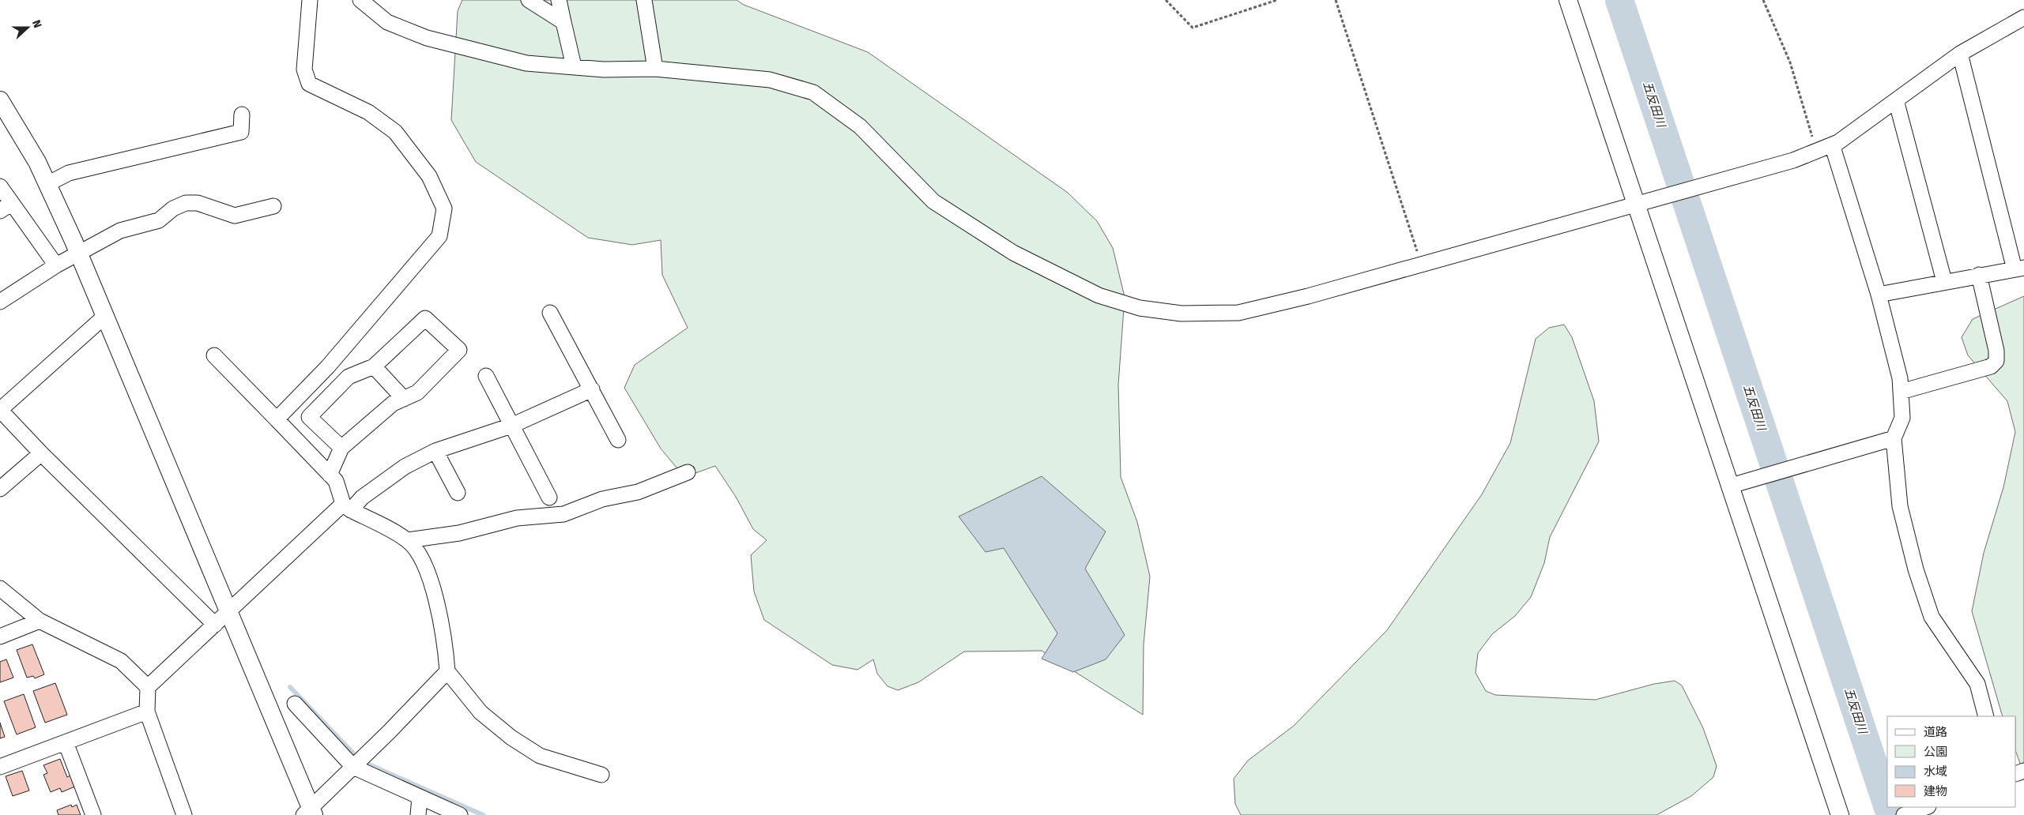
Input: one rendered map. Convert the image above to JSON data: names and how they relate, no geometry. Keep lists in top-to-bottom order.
{
  "water": ["五反田川"],
  "legend": [
    "道路",
    "公園",
    "水域",
    "建物"
  ],
  "north": "right"
}
